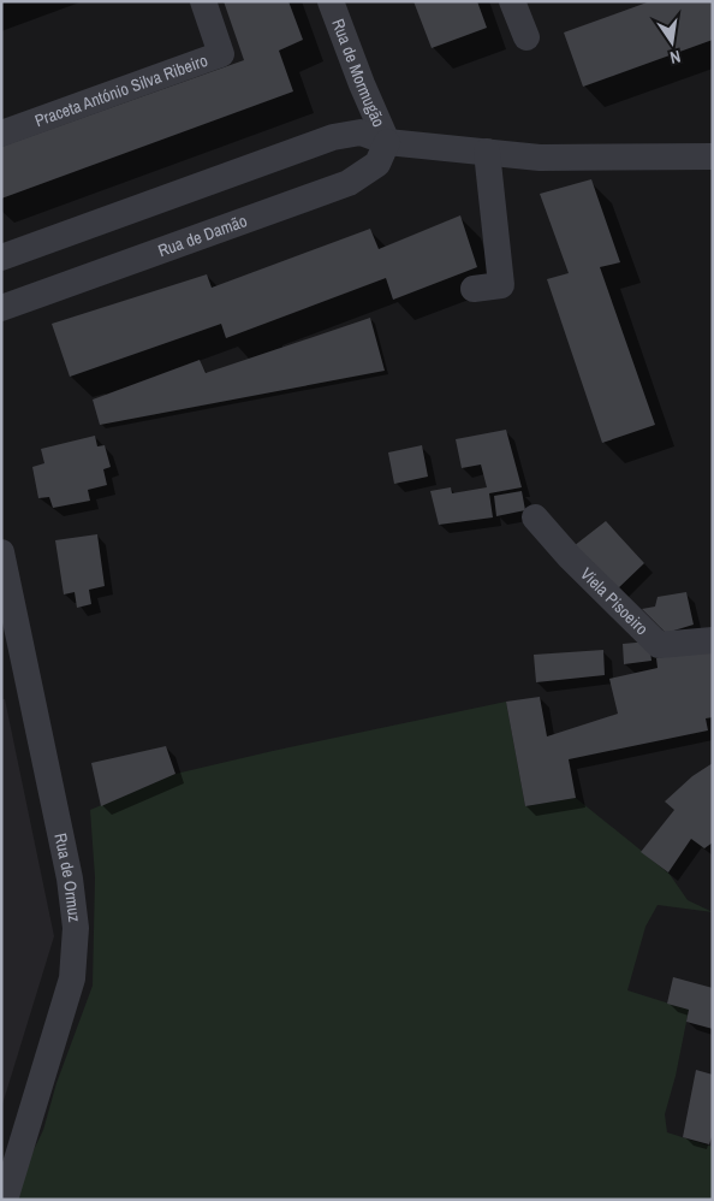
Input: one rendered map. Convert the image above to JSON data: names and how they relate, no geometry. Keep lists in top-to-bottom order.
{
  "streets": {
    "street": [
      "Rua de Mormugão",
      "Praceta António Silva Ribeiro",
      "Rua de Damão",
      "Viela Pisoeiro",
      "Rua de Ormuz"
    ]
  },
  "crossings": [
    ["Rua de Mormugão", "Rua de Damão"]
  ],
  "north": "bottom"
}
